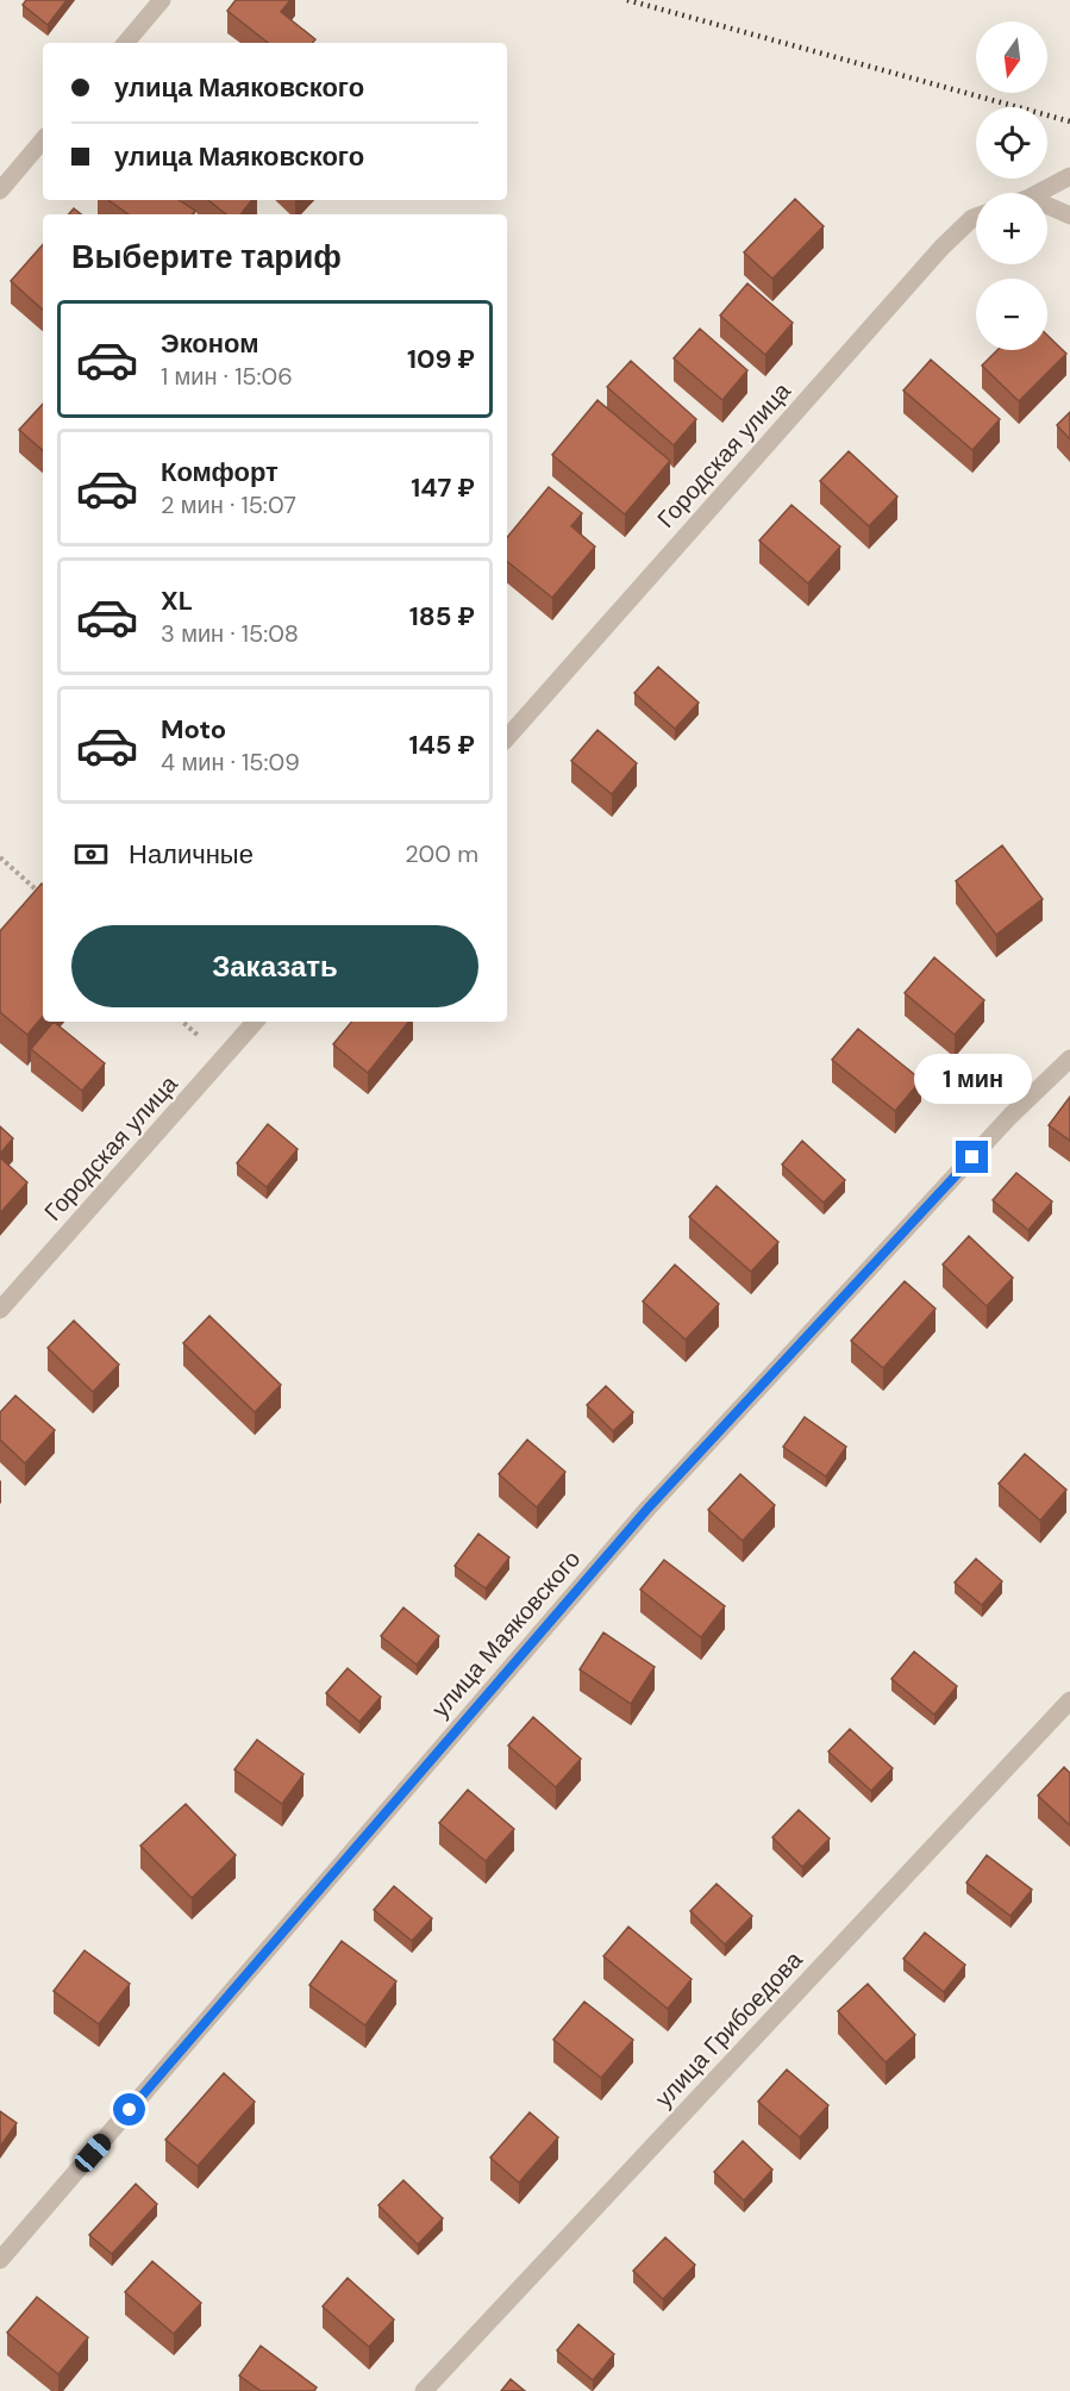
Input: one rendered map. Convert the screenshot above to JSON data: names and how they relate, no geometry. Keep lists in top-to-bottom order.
{
  "streets": {
    "street": ["Городская улица", "улица Маяковского", "улица Грибоедова"]
  },
  "north": "bottom",
  "page": {
    "map_buttons": ["+", "−"],
    "banner": ["улица Маяковского", "улица Маяковского"],
    "heading": "Выберите тариф",
    "list": [
      {
        "name": "Эконом",
        "note": "1 мин · 15:06",
        "value": "109 ₽"
      },
      {
        "name": "Комфорт",
        "note": "2 мин · 15:07",
        "value": "147 ₽"
      },
      {
        "name": "XL",
        "note": "3 мин · 15:08",
        "value": "185 ₽"
      },
      {
        "name": "Moto",
        "note": "4 мин · 15:09",
        "value": "145 ₽"
      }
    ],
    "pay": ["Наличные", "200 m"],
    "buttons": "Заказать",
    "bubble": "1 мин"
  }
}
